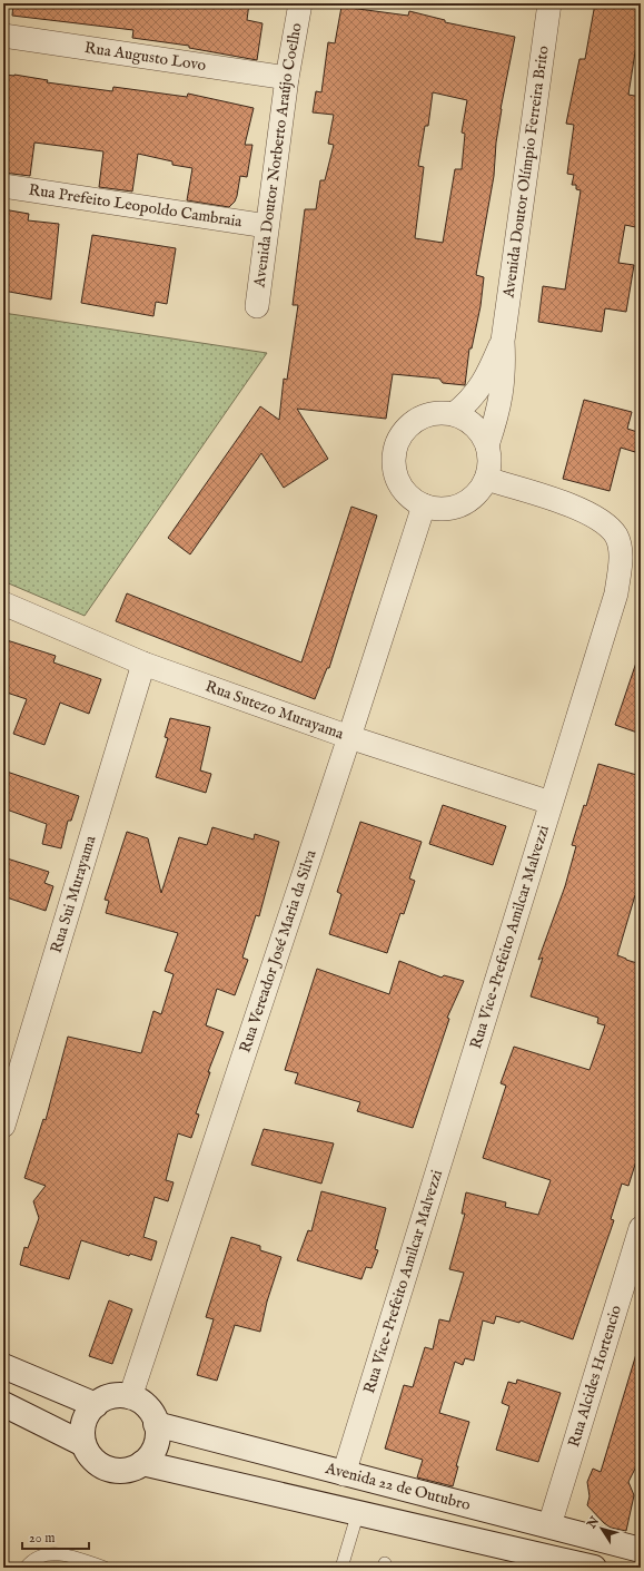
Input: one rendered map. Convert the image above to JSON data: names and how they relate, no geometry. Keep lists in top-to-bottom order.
{
  "streets": {
    "street": [
      "Rua Augusto Lovo",
      "Avenida Doutor Norberto Araújo Coelho",
      "Avenida Doutor Olímpio Ferreira Brito",
      "Rua Prefeito Leopoldo Cambraia",
      "Rua Sutezo Murayama",
      "Rua Sui Murayama",
      "Rua Vice-Prefeito Amilcar Malvezzi",
      "Rua Vereador José Maria da Silva",
      "Rua Alcides Hortencio",
      "Avenida 22 de Outubro"
    ]
  },
  "crossings": [
    ["Rua Augusto Lovo", "Avenida Doutor Norberto Araújo Coelho"],
    ["Avenida Doutor Norberto Araújo Coelho", "Rua Prefeito Leopoldo Cambraia"],
    ["Avenida Doutor Olímpio Ferreira Brito", "Rua Vice-Prefeito Amilcar Malvezzi"],
    ["Avenida Doutor Olímpio Ferreira Brito", "Rua Vereador José Maria da Silva"],
    ["Rua Sutezo Murayama", "Rua Sui Murayama"],
    ["Rua Sutezo Murayama", "Rua Vice-Prefeito Amilcar Malvezzi"],
    ["Rua Sutezo Murayama", "Rua Vereador José Maria da Silva"],
    ["Rua Vice-Prefeito Amilcar Malvezzi", "Rua Vereador José Maria da Silva"],
    ["Rua Vice-Prefeito Amilcar Malvezzi", "Avenida 22 de Outubro"],
    ["Rua Vereador José Maria da Silva", "Avenida 22 de Outubro"],
    ["Rua Alcides Hortencio", "Avenida 22 de Outubro"]
  ],
  "scale_bar": "20 m",
  "north": "top left"
}
